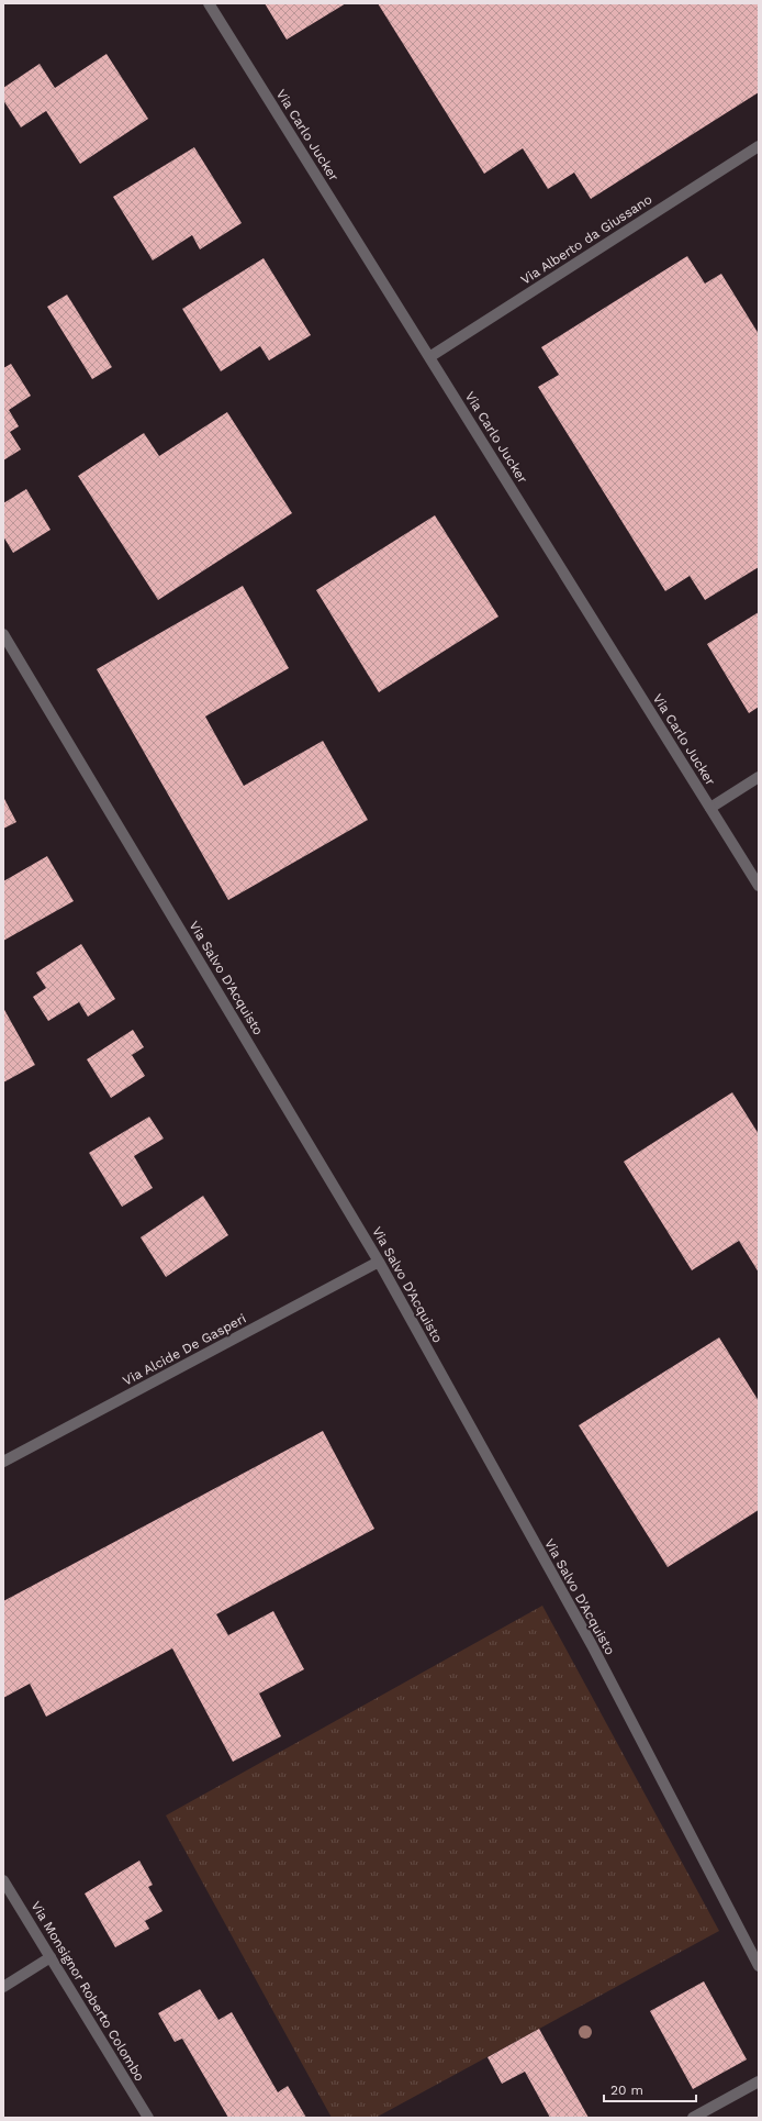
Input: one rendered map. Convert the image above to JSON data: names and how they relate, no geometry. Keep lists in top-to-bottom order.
{
  "streets": {
    "street": [
      "Via Carlo Jucker",
      "Via Alberto da Giussano",
      "Via Salvo D'Acquisto",
      "Via Alcide De Gasperi",
      "Via Monsignor Roberto Colombo"
    ]
  },
  "crossings": [
    ["Via Carlo Jucker", "Via Alberto da Giussano"],
    ["Via Salvo D'Acquisto", "Via Alcide De Gasperi"]
  ],
  "scale_bar": "20 m"
}
